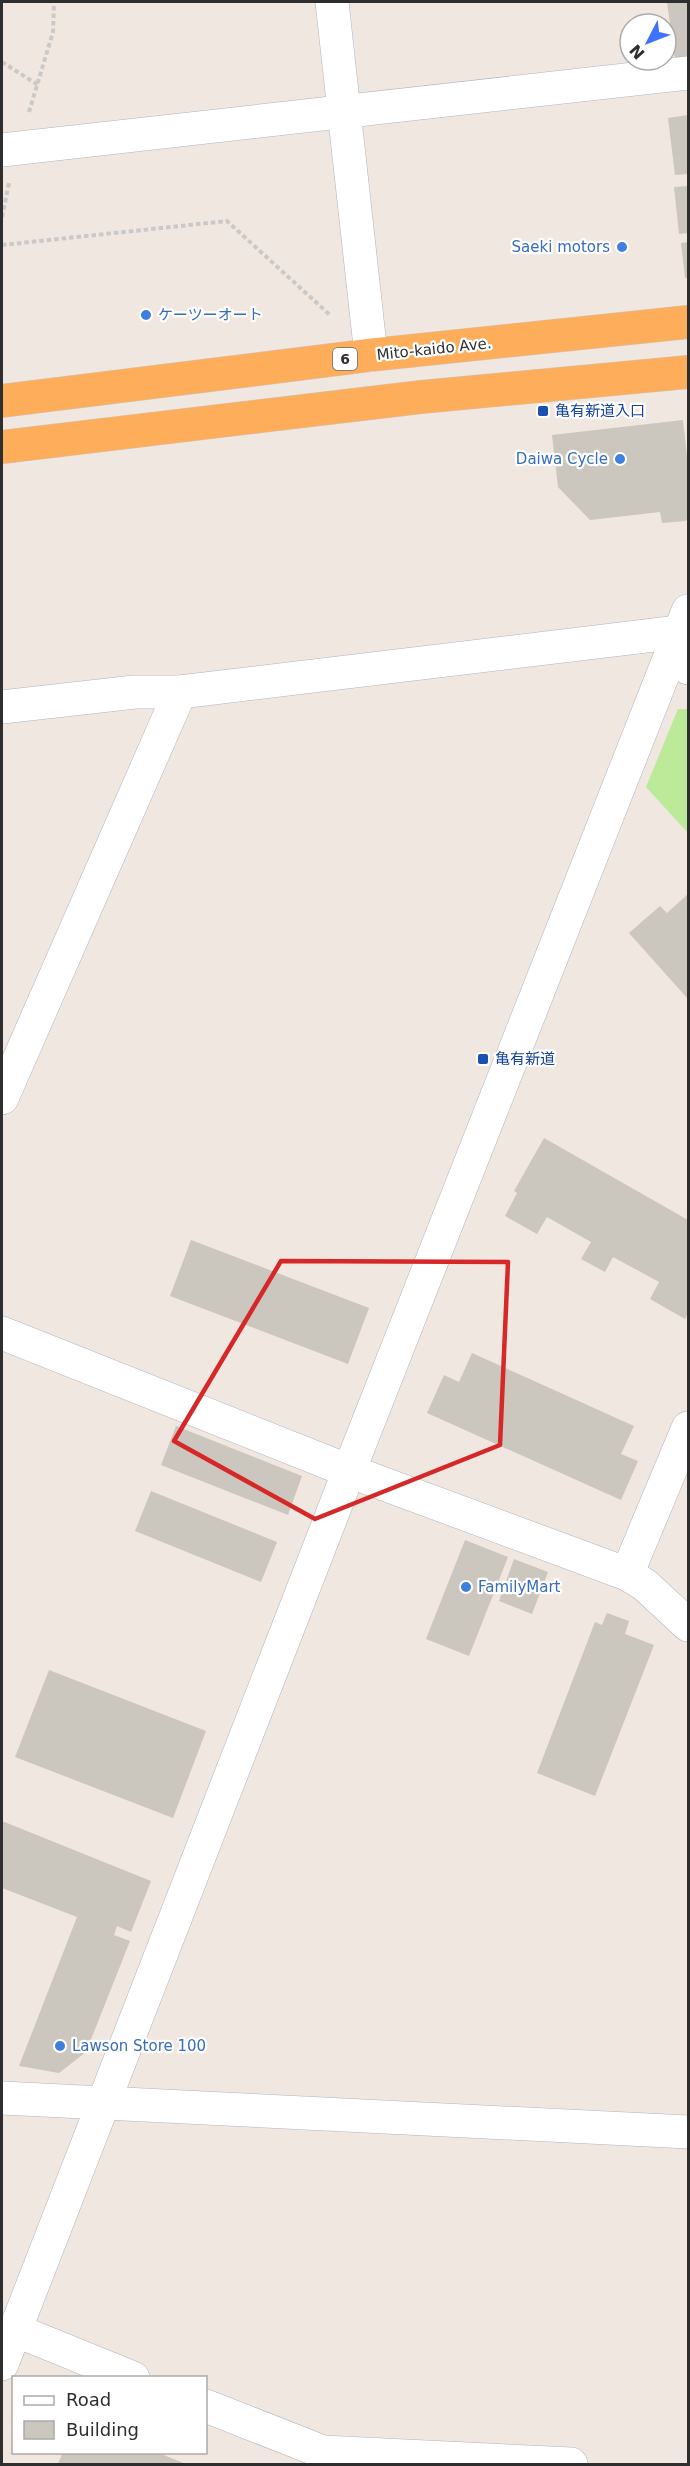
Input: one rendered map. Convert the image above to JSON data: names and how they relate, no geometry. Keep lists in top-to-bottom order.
{
  "streets": {
    "highway": ["Mito-kaido Ave.", "6"]
  },
  "places": {
    "other": [
      "Saeki motors",
      "ケーツーオート",
      "Daiwa Cycle",
      "FamilyMart",
      "Lawson Store 100"
    ],
    "transit": ["亀有新道入口", "亀有新道"]
  },
  "legend": ["Road", "Building"],
  "north": "bottom left"
}
